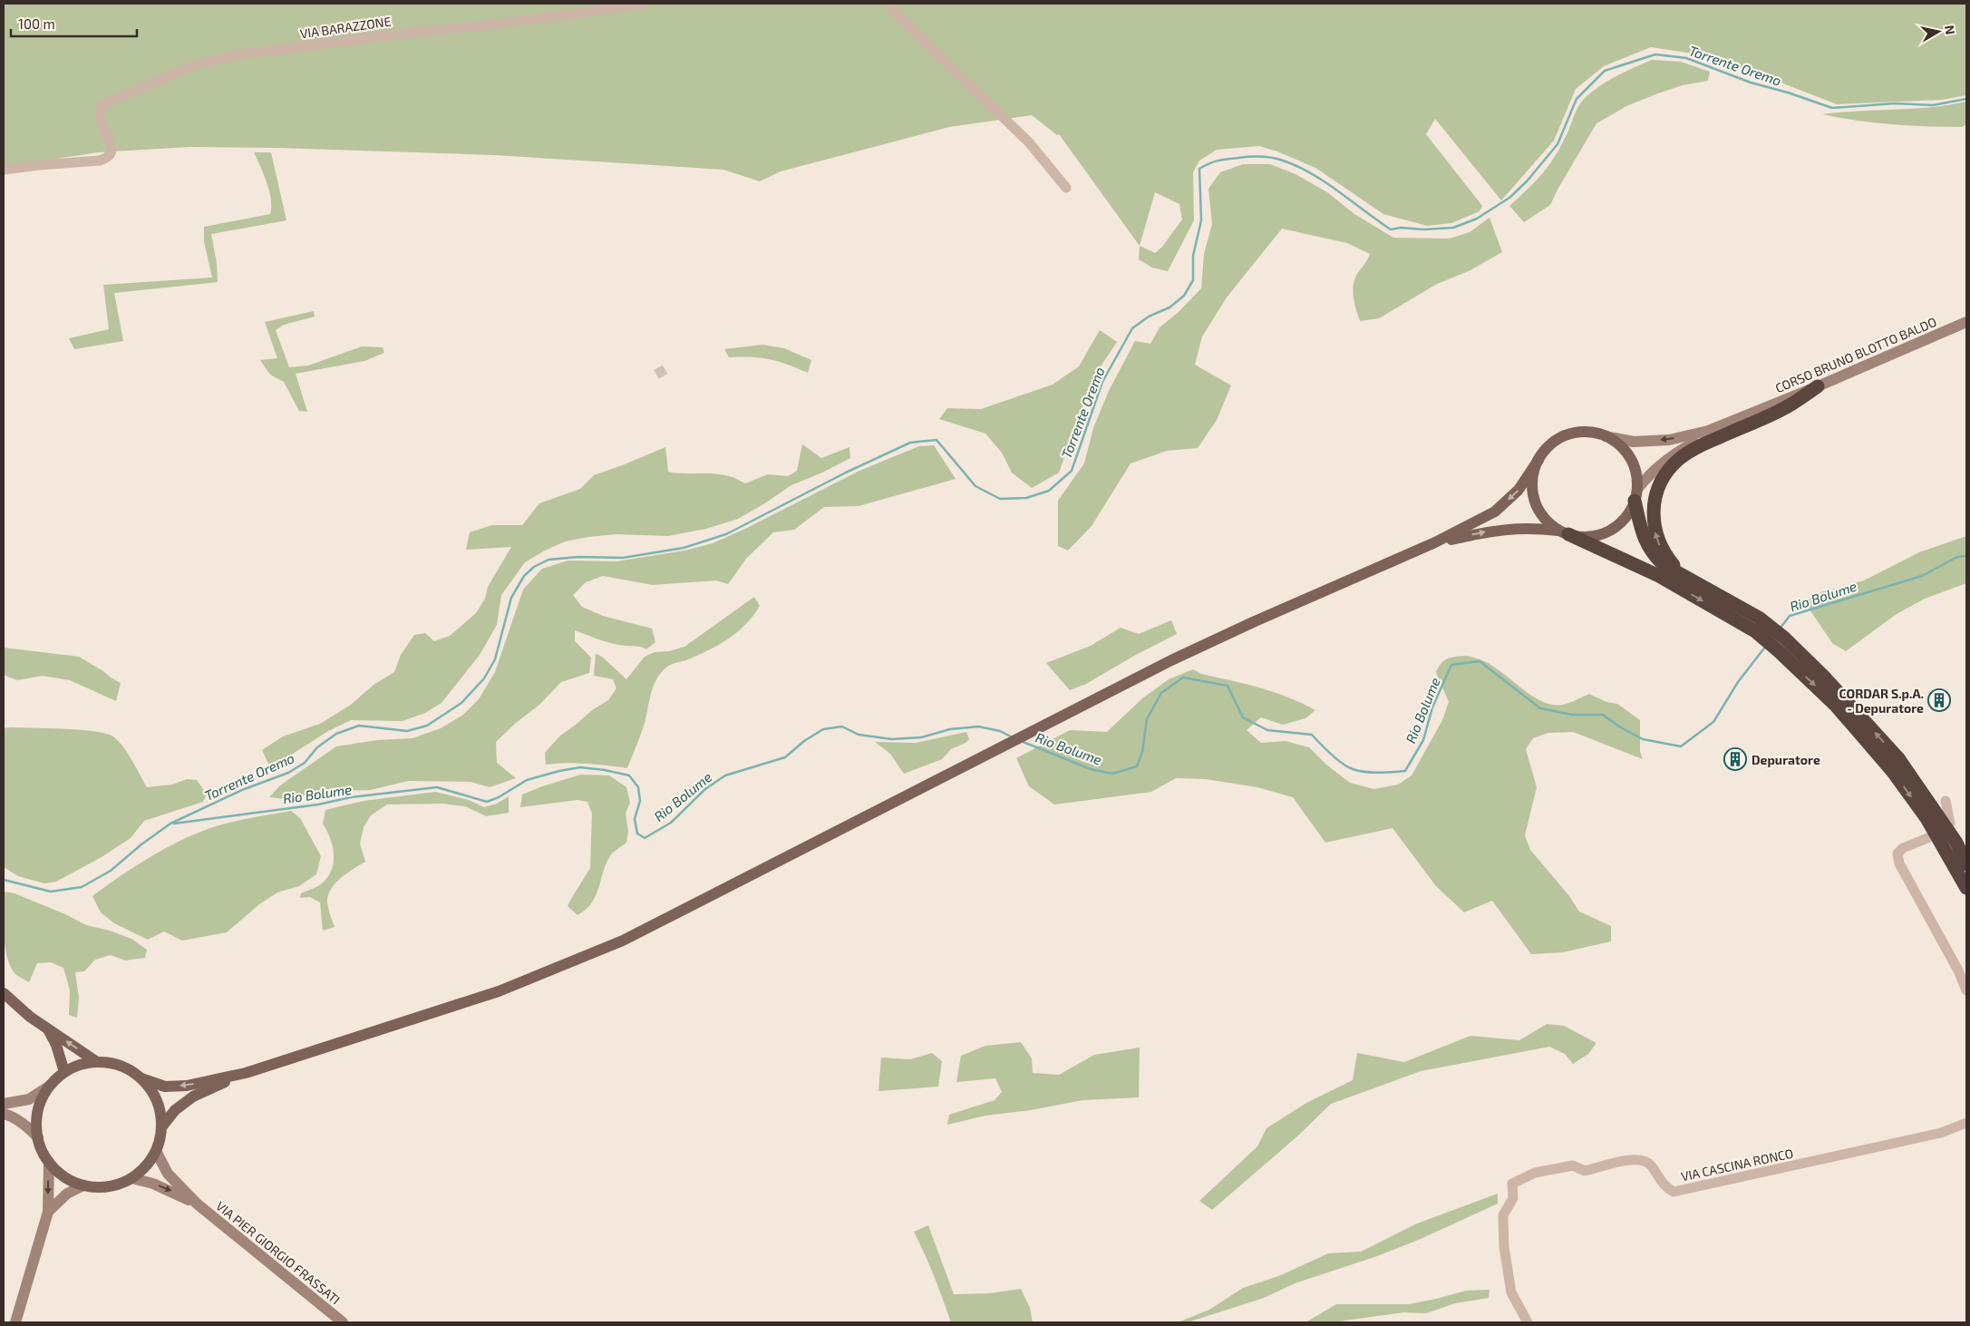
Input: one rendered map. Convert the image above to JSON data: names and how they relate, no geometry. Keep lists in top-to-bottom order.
{
  "streets": {
    "main road": ["CORSO BRUNO BLOTTO BALDO", "VIA PIER GIORGIO FRASSATI"],
    "street": ["VIA BARAZZONE", "VIA CASCINA RONCO"]
  },
  "water": ["Torrente Oremo", "Rio Bolume"],
  "places": {
    "building": ["CORDAR S.p.A. - Depuratore", "Depuratore"]
  },
  "scale_bar": "100 m",
  "north": "right"
}
